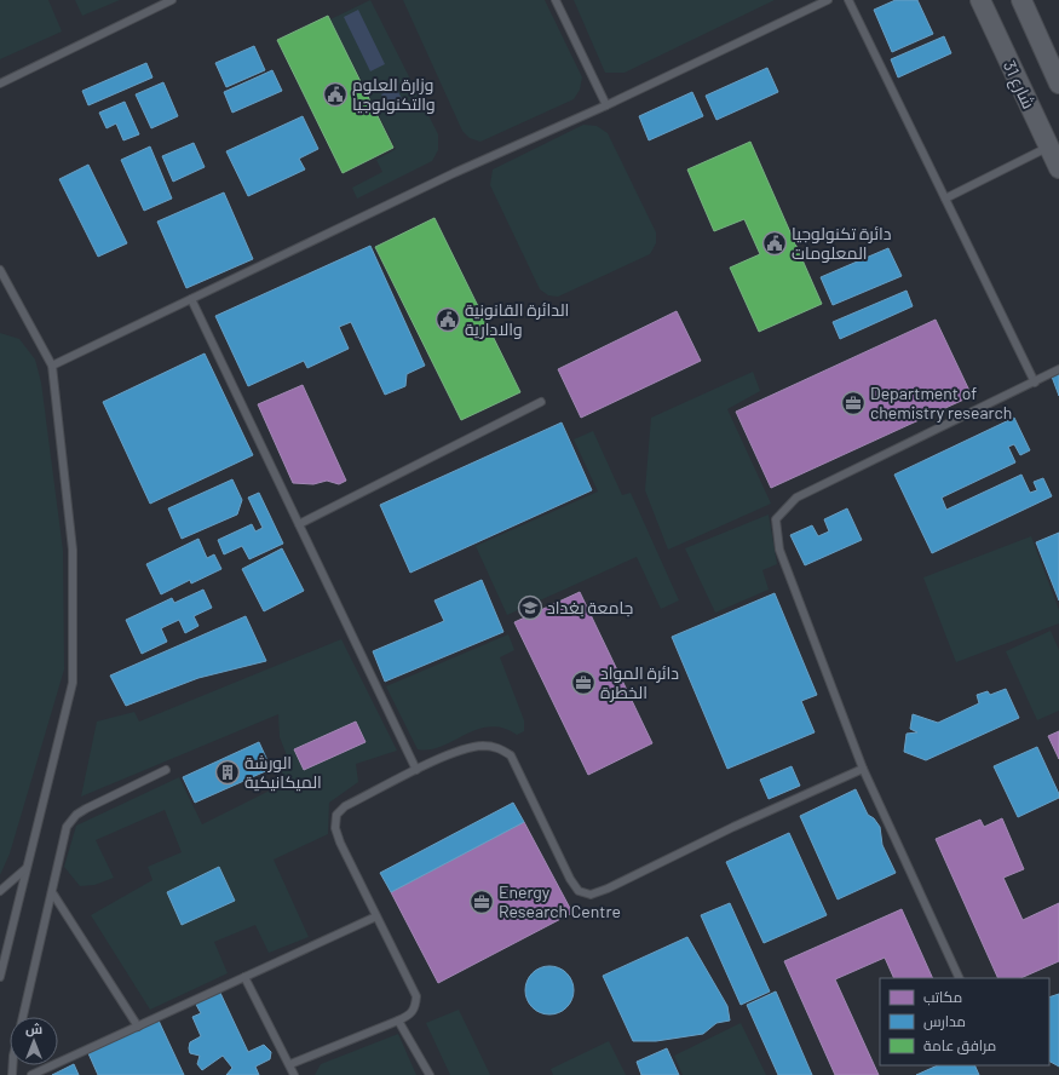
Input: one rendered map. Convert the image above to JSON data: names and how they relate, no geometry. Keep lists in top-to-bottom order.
{
  "streets": {
    "street": ["شارع 31"]
  },
  "places": {
    "public building": ["وزارة العلوم والتكنولوجيا", "دائرة تكنولوجيا المعلومات", "الدائرة القانونية والادارية"],
    "office": ["Department of chemistry research", "دائرة المواد الخطرة", "Energy Research Centre"],
    "school or university": ["جامعة بغداد"],
    "building": ["الورشة الميكانيكية"]
  },
  "legend": ["مكاتب", "مدارس", "مرافق عامة"],
  "north": "top"
}
